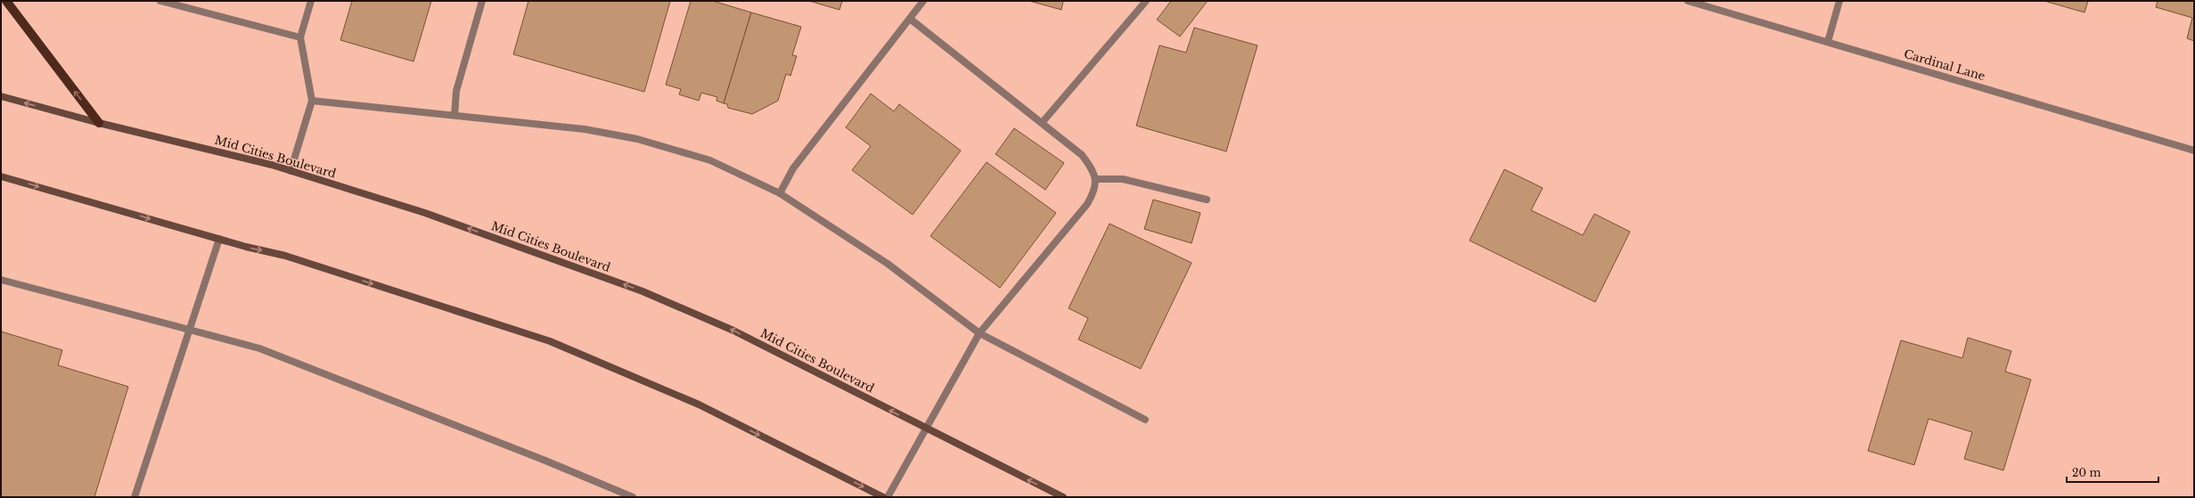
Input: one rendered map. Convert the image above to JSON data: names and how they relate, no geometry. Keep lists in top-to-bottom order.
{
  "streets": {
    "main road": ["Mid Cities Boulevard"],
    "street": ["Cardinal Lane"]
  },
  "one_way": ["Mid Cities Boulevard"],
  "scale_bar": "20 m"
}
